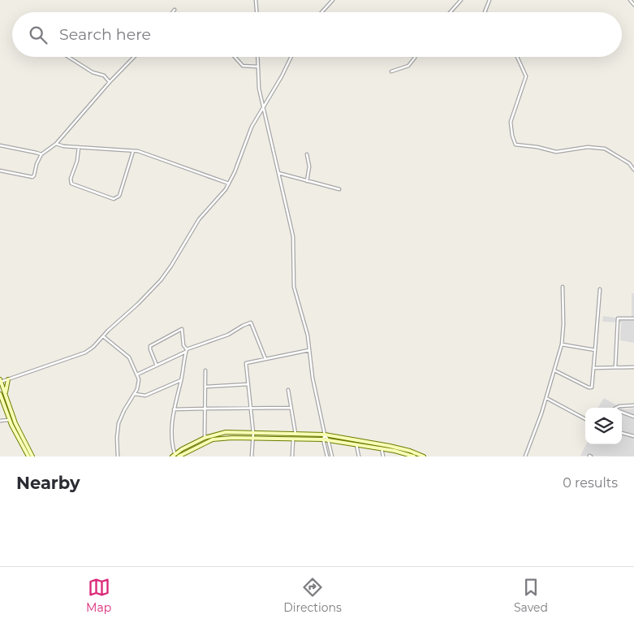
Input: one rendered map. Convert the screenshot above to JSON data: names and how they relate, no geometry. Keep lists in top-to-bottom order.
{
  "page": {
    "search": "Search here",
    "heading": ["Nearby", "0 results"],
    "nav": ["Map", "Directions", "Saved"]
  }
}
